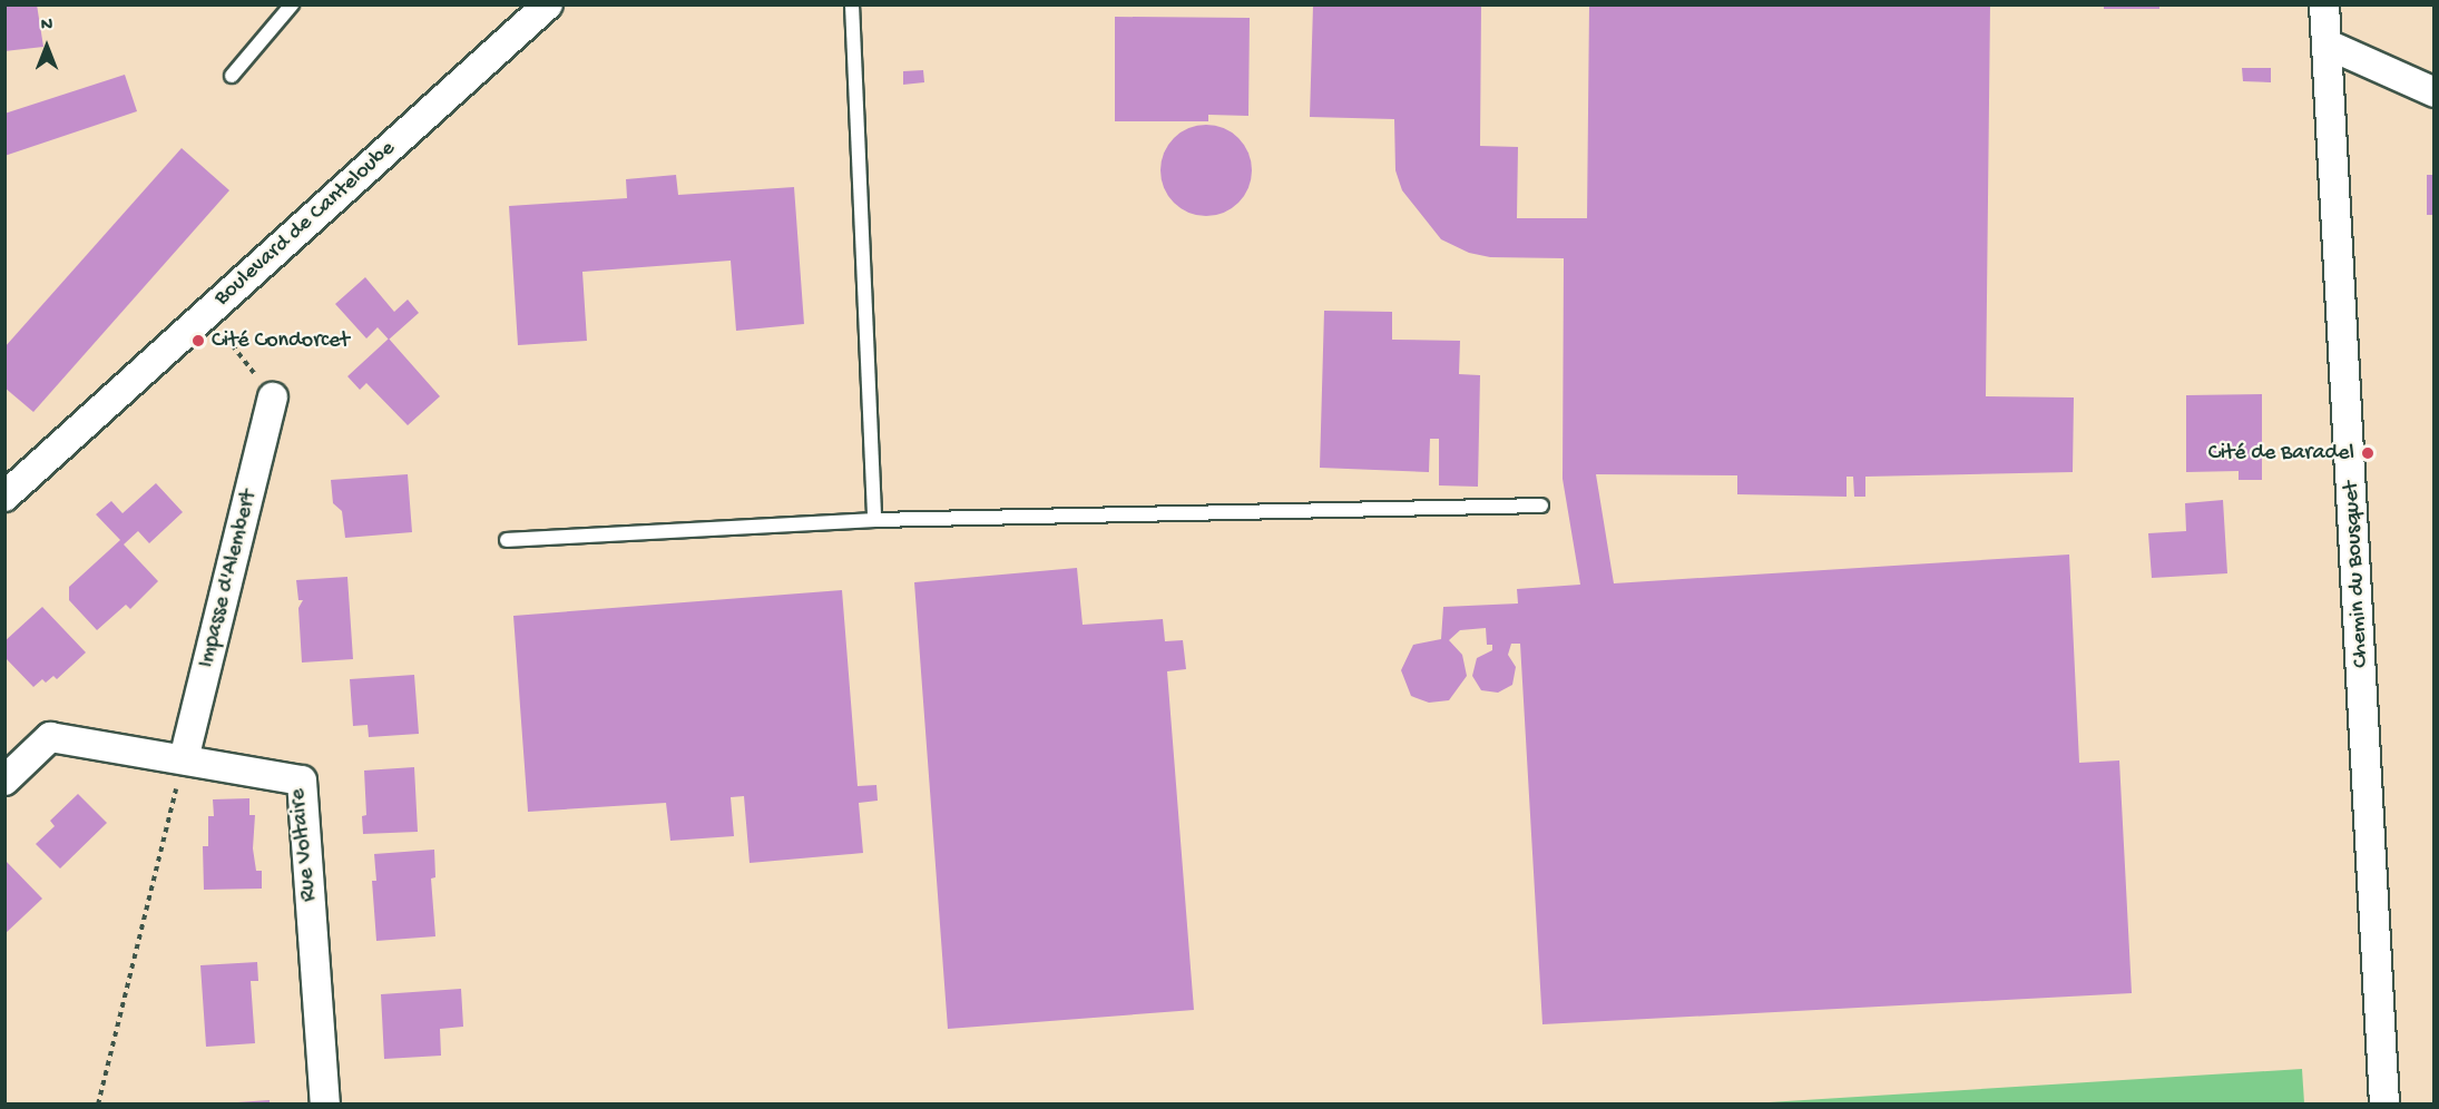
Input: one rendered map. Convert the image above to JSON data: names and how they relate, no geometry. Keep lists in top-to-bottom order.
{
  "streets": {
    "street": [
      "Boulevard de Canteloube",
      "Chemin du Bousquet",
      "Impasse d'Alembert",
      "Rue Voltaire"
    ]
  },
  "crossings": [
    ["Impasse d'Alembert", "Rue Voltaire"]
  ],
  "places": ["Cité Condorcet", "Cité de Baradel"],
  "north": "top"
}
